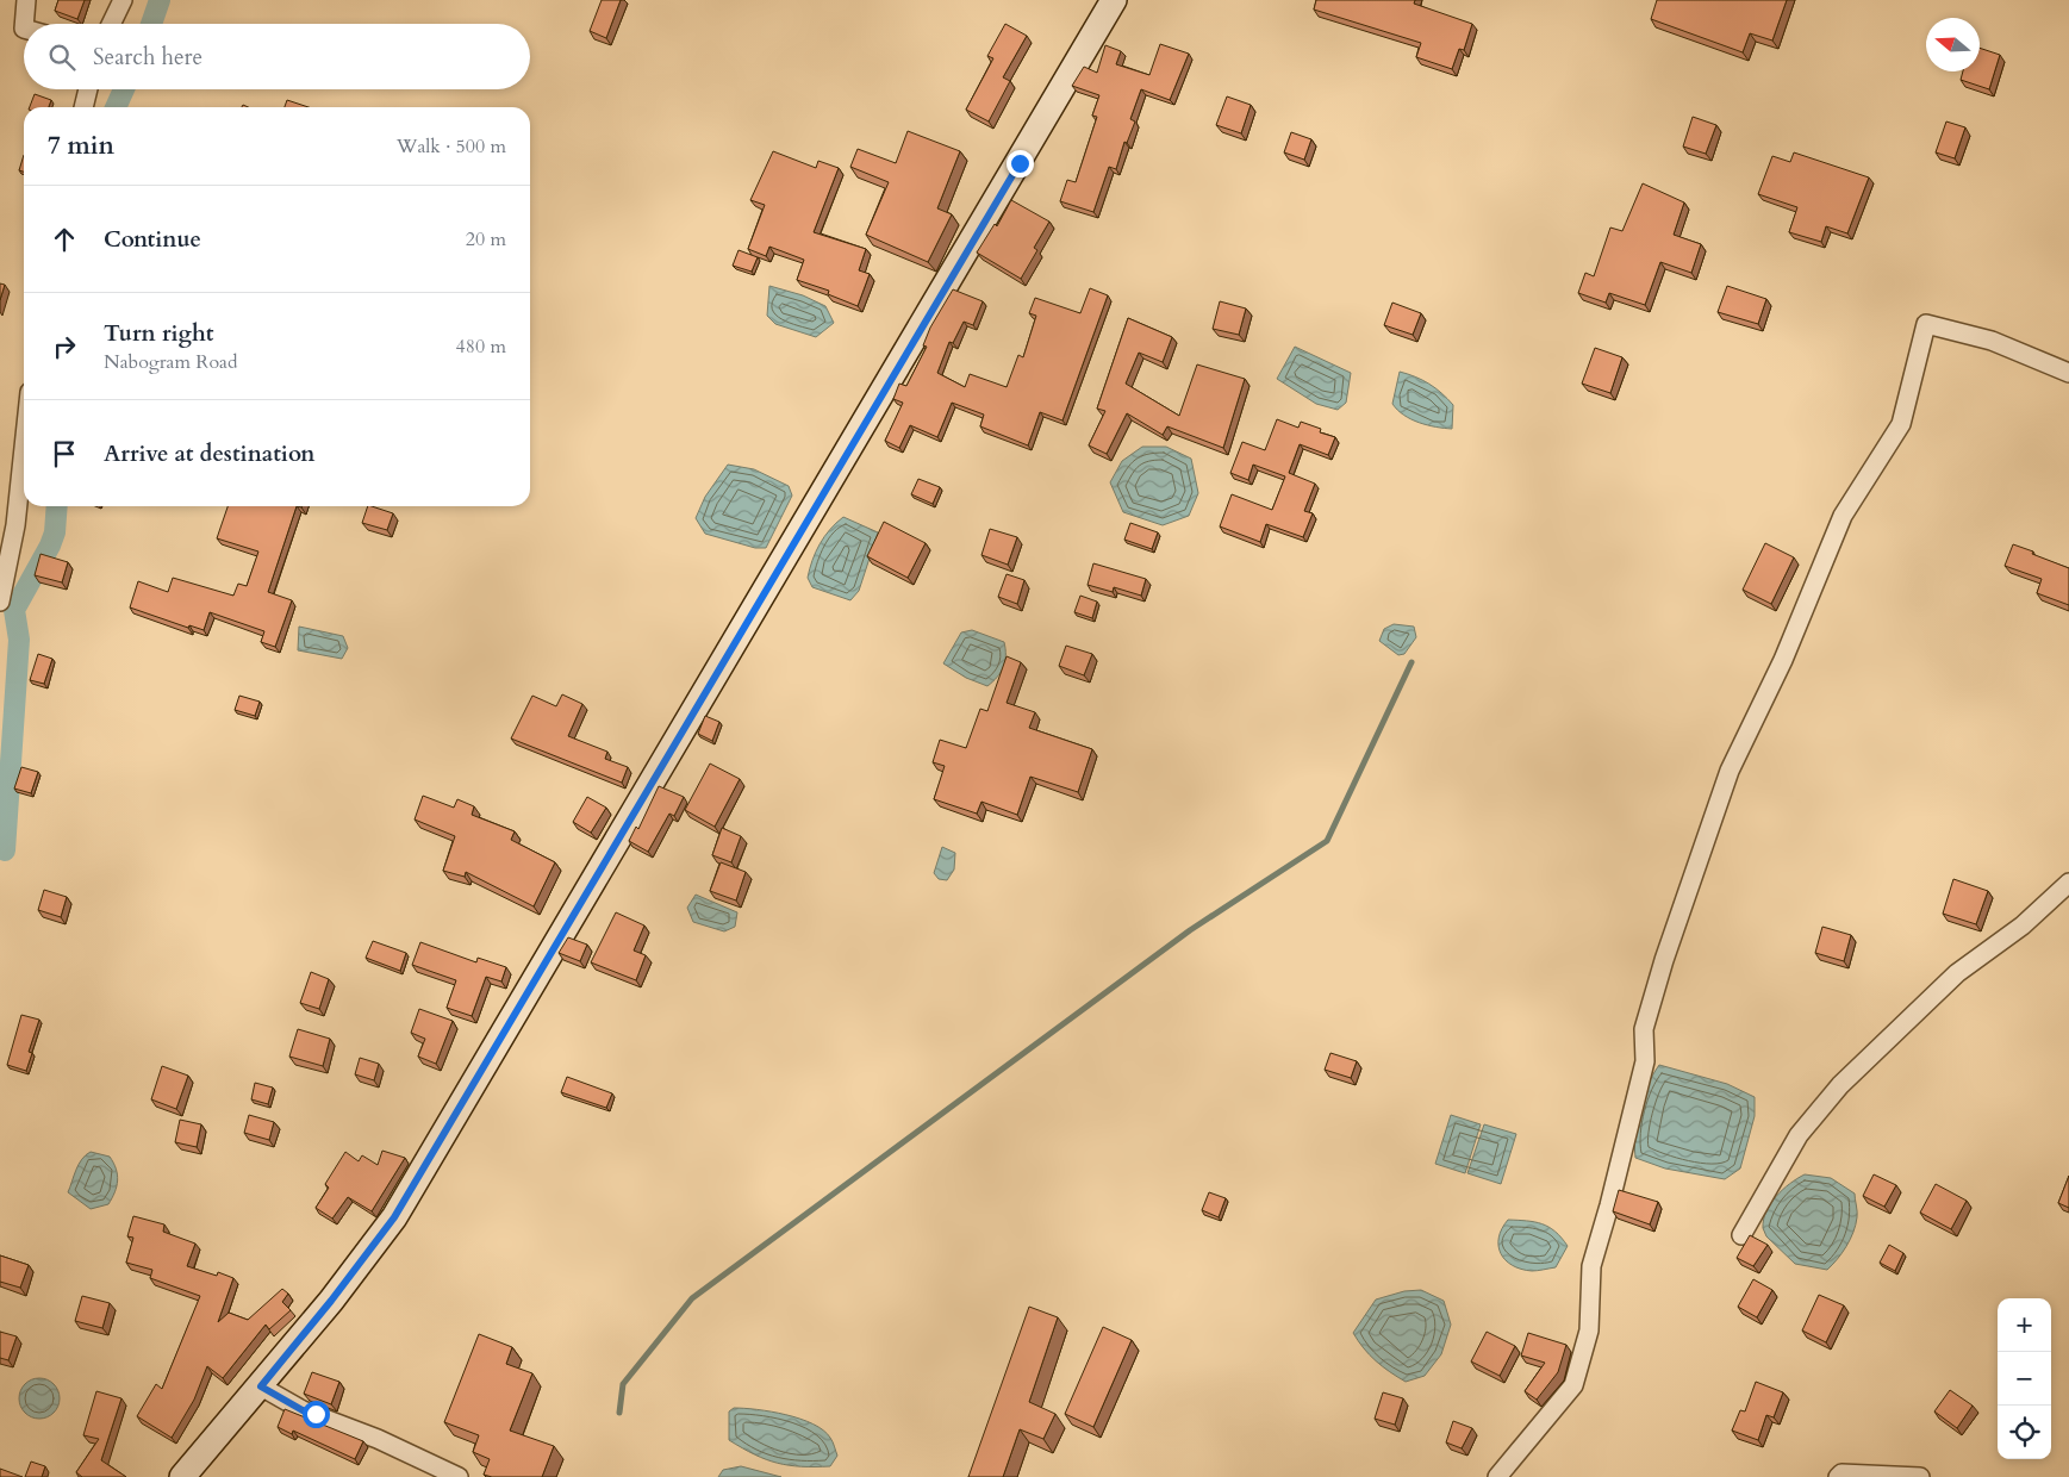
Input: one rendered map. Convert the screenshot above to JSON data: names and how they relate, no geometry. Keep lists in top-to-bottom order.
{
  "north": "left",
  "page": {
    "search": "Search here",
    "heading": ["7 min", "Walk · 500 m"],
    "list": [
      ["Continue", "20 m"],
      ["Turn right", "Nabogram Road", "480 m"],
      "Arrive at destination"
    ],
    "map_buttons": ["+", "−"]
  }
}
